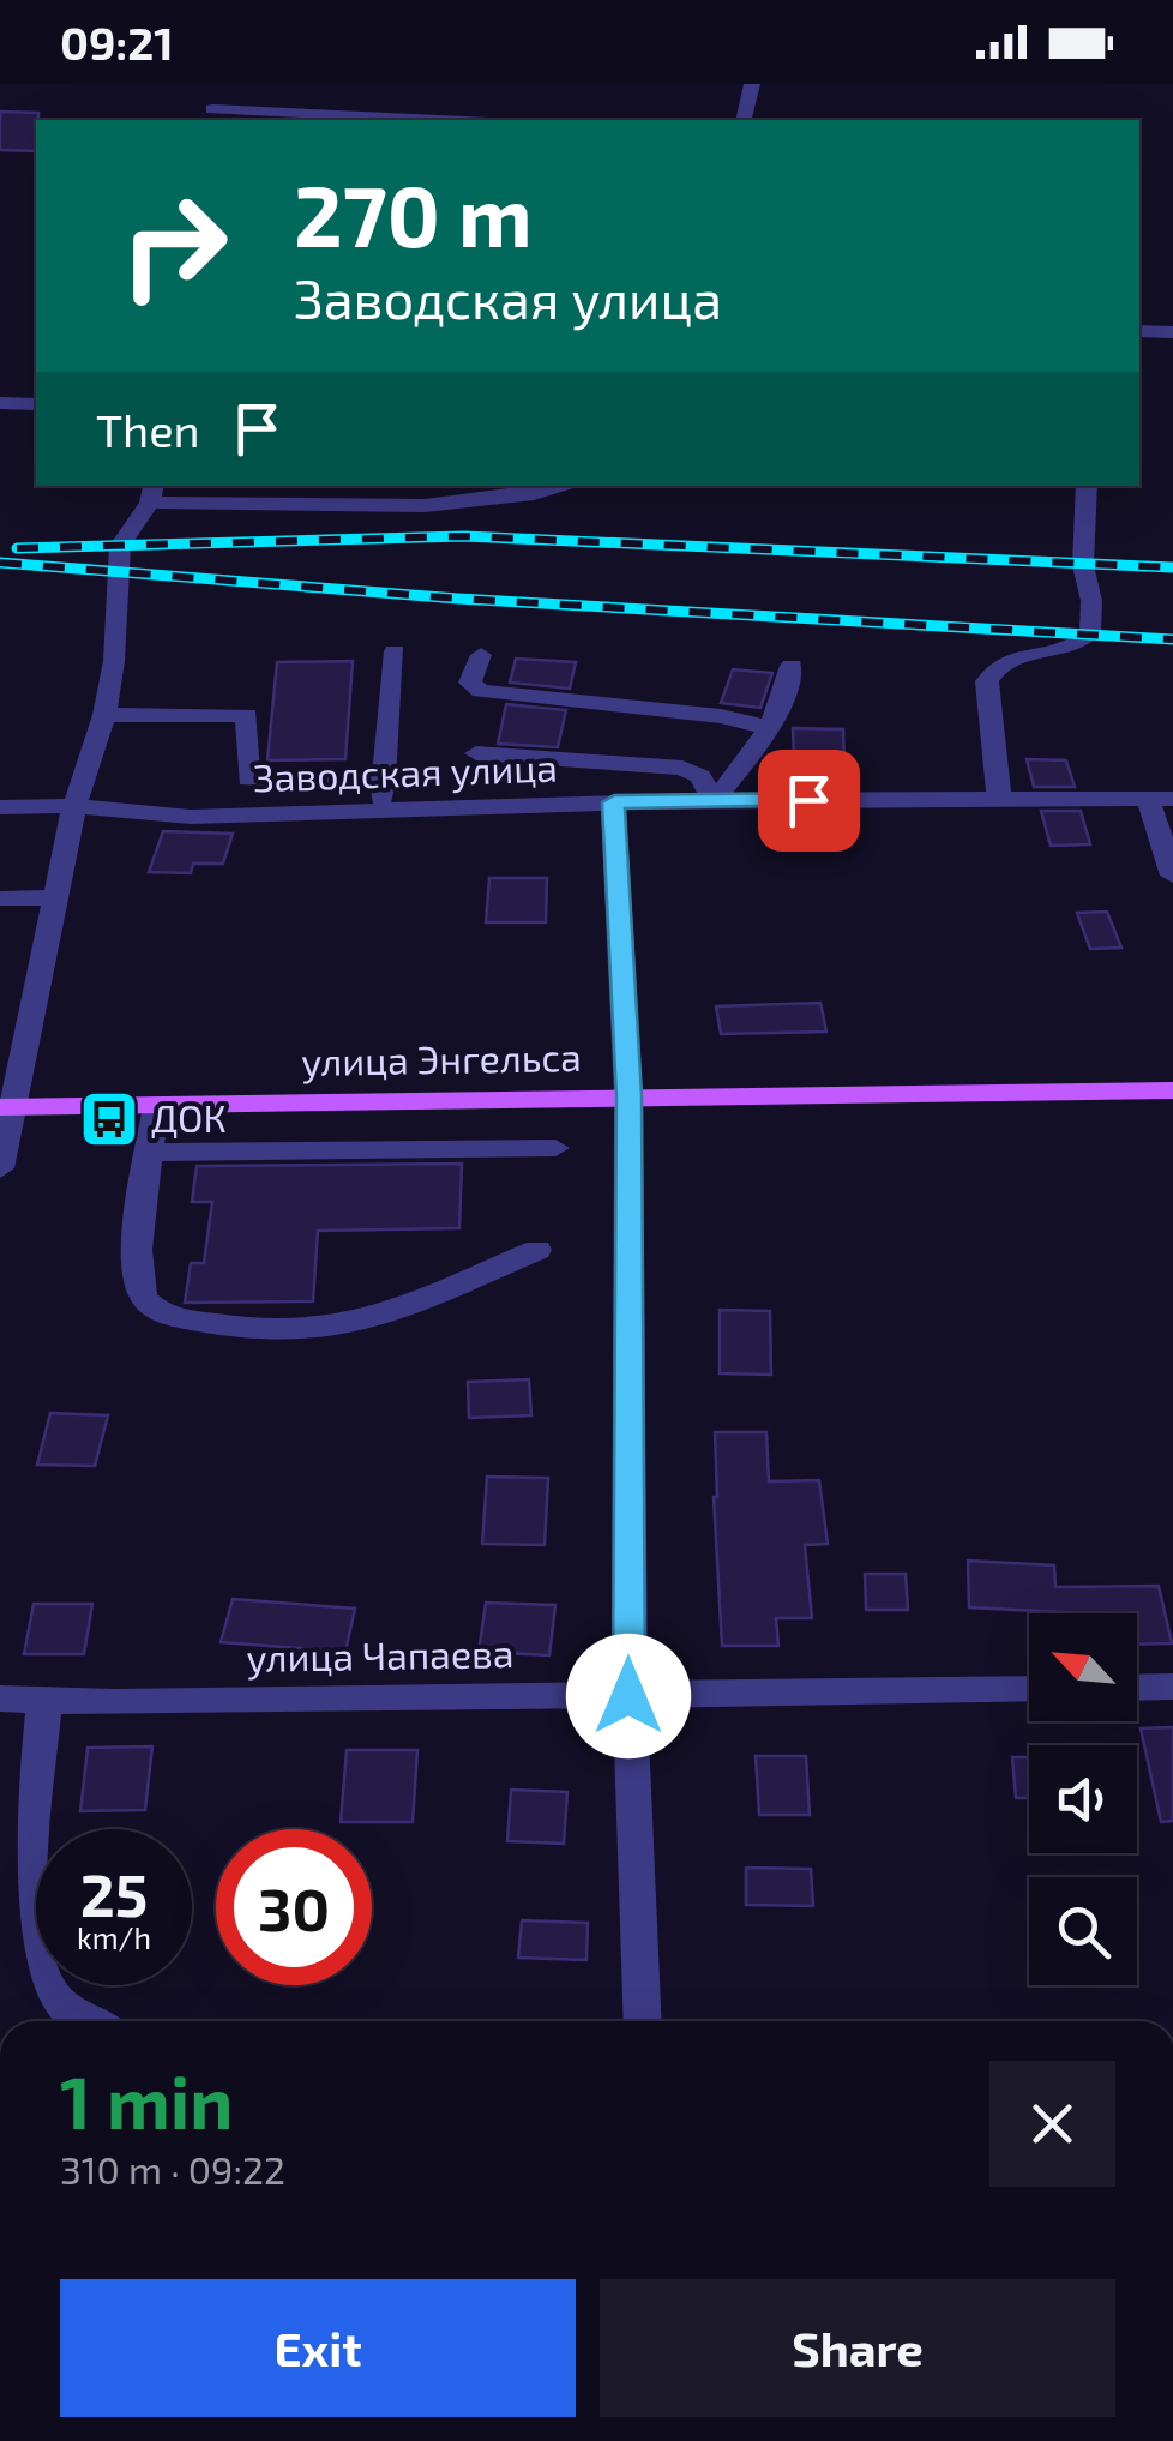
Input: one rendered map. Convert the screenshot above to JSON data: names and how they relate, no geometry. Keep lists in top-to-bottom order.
{
  "streets": {
    "main road": ["улица Энгельса"],
    "street": ["Заводская улица", "улица Чапаева"]
  },
  "places": {
    "bus stop": ["ДОК"]
  },
  "north": "top left",
  "page": {
    "status": "09:21",
    "turn": ["270 m", "Заводская улица"],
    "then": "Then",
    "speed": "25 km/h",
    "limit": "30",
    "heading": ["1 min", "310 m · 09:22"],
    "buttons": ["Exit", "Share"]
  }
}
